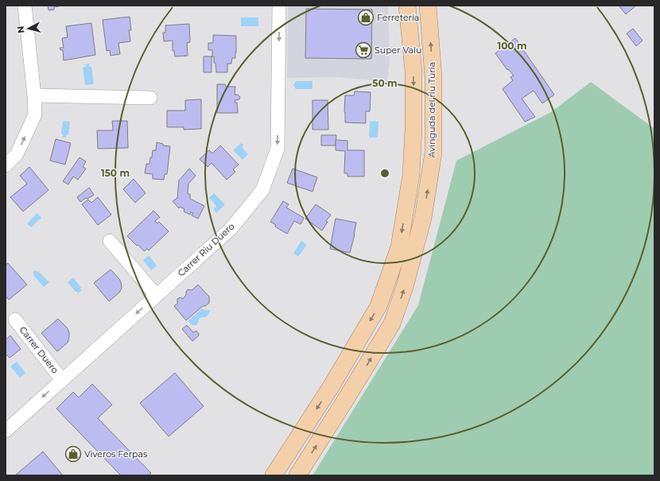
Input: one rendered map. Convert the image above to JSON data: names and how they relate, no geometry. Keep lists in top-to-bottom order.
{
  "streets": {
    "main road": ["Avinguda del riu Túria"],
    "street": ["Carrer Riu Duero", "Carrer Duero"]
  },
  "crossings": [
    ["Carrer Riu Duero", "Carrer Duero"]
  ],
  "one_way": ["Carrer Riu Duero"],
  "places": {
    "shop": ["Ferretería", "Viveros Ferpas"],
    "supermarket": ["Super Valu"]
  },
  "north": "left",
  "rings": ["100 m", "50 m", "150 m"]
}
